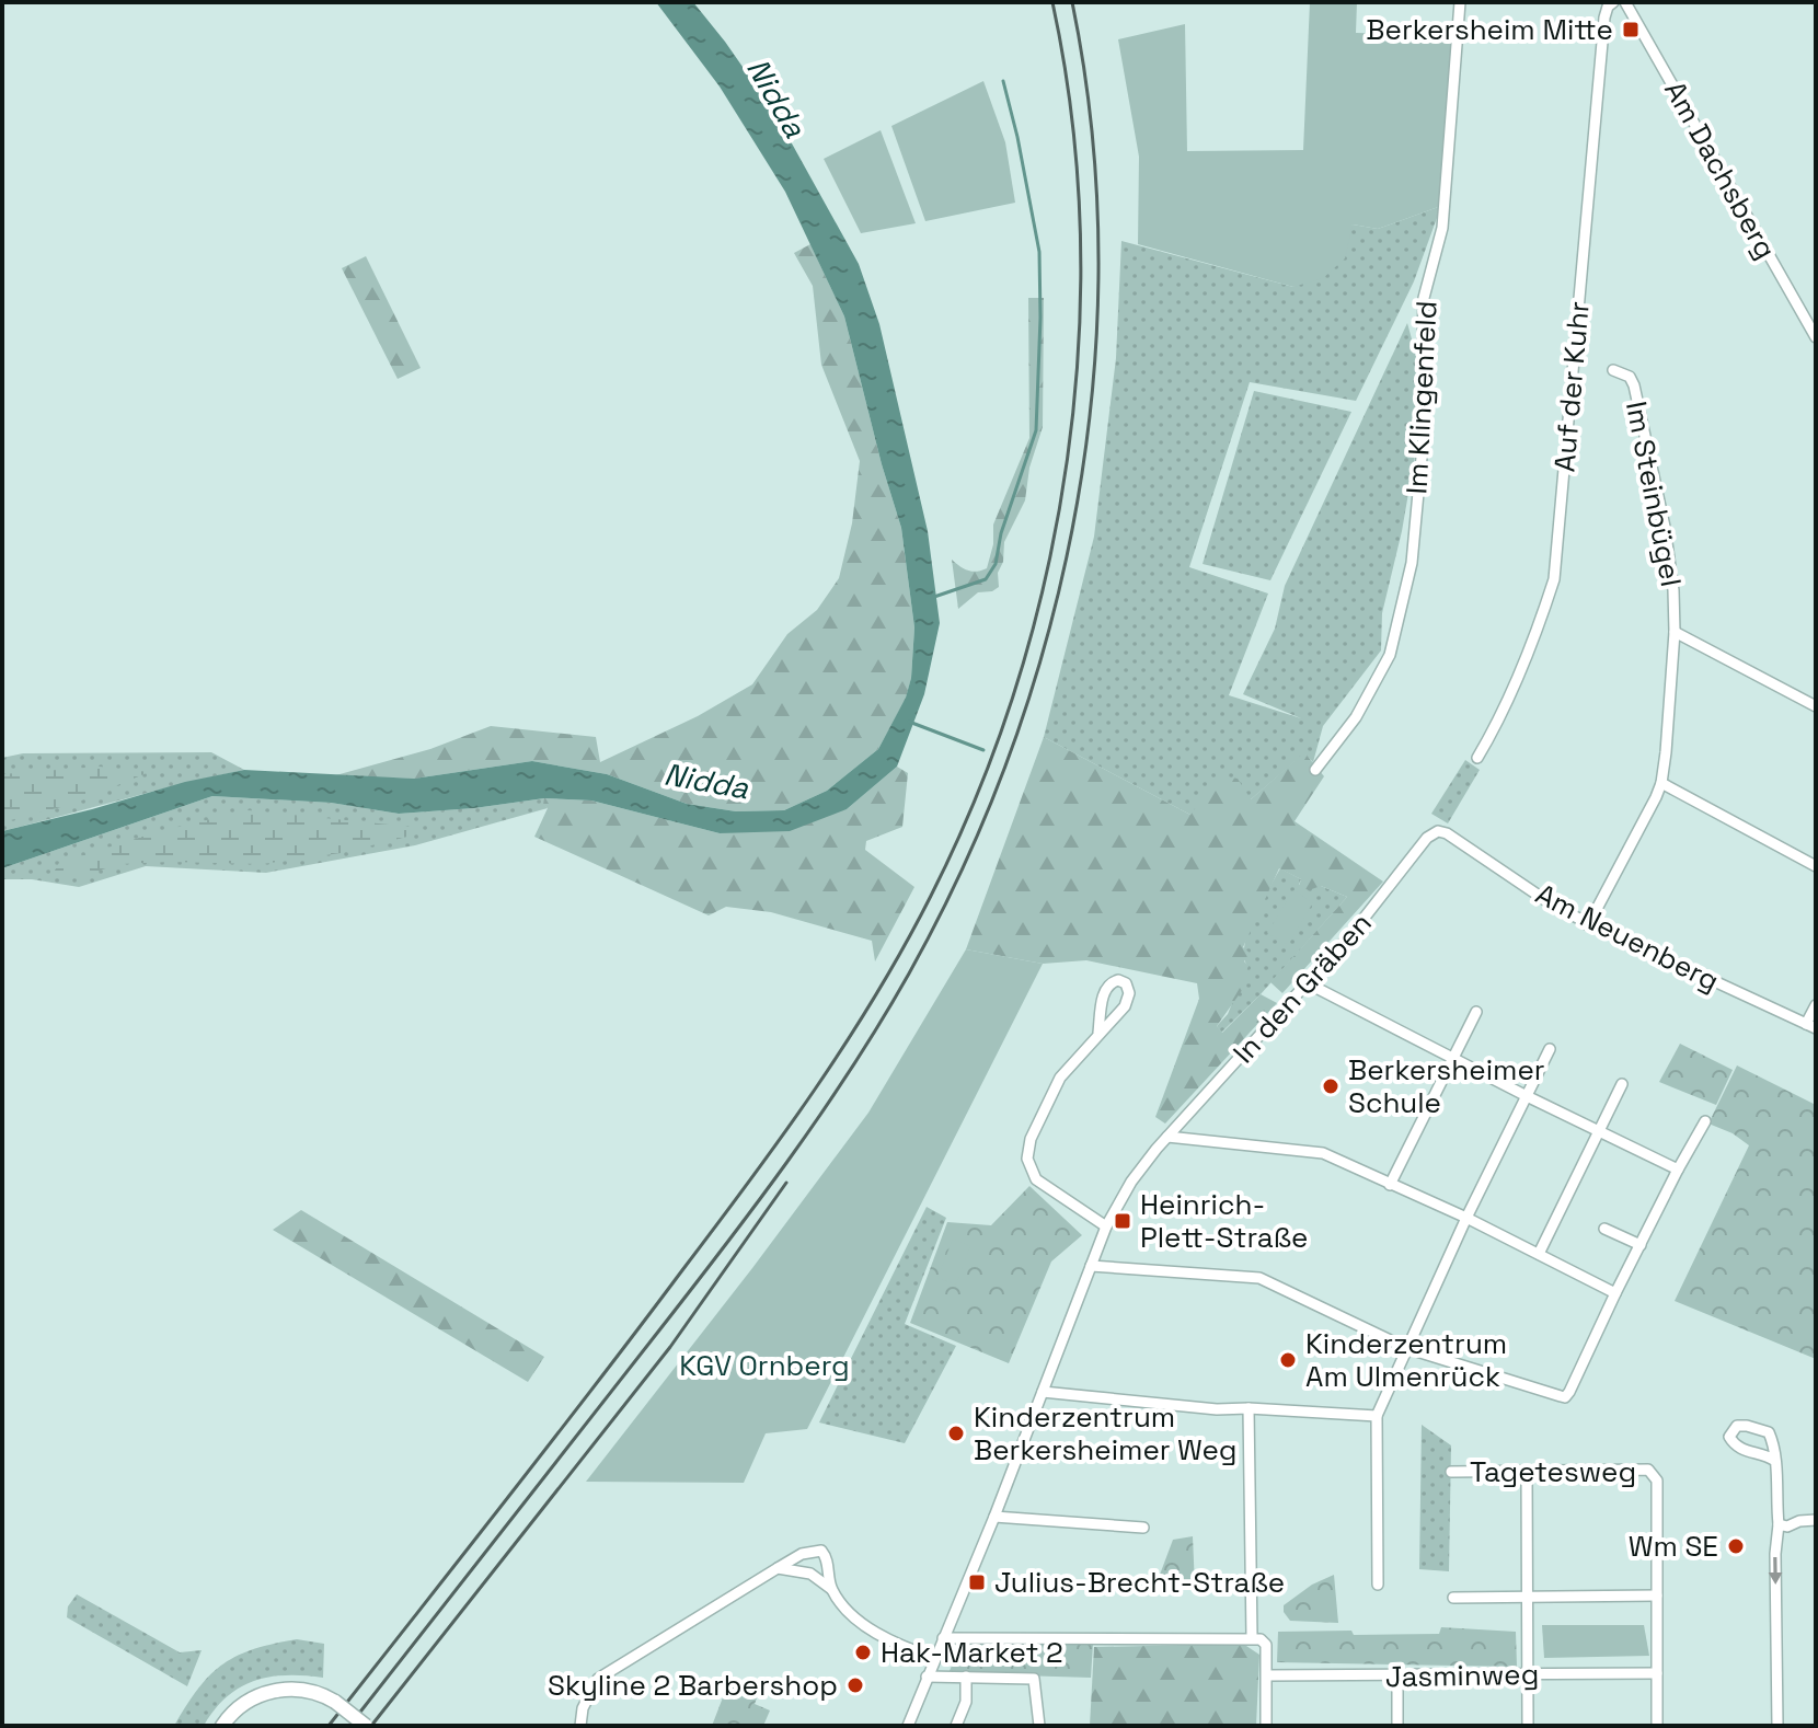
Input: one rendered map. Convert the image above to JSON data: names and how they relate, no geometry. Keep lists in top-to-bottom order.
{
  "streets": {
    "street": [
      "Am Dachsberg",
      "Auf der Kuhr",
      "Im Klingenfeld",
      "Im Steinbügel",
      "Am Neuenberg",
      "In den Gräben",
      "Tagetesweg",
      "Jasminweg"
    ]
  },
  "crossings": [
    ["Im Steinbügel", "Am Neuenberg"],
    ["Am Neuenberg", "In den Gräben"]
  ],
  "water": ["Nidda"],
  "parks": ["KGV Ornberg"],
  "places": {
    "transit": ["Berkersheim Mitte", "Heinrich- Plett-Straße", "Julius-Brecht-Straße"],
    "other": [
      "Berkersheimer Schule",
      "Kinderzentrum Am Ulmenrück",
      "Kinderzentrum Berkersheimer Weg",
      "Wm SE",
      "Hak-Market 2",
      "Skyline 2 Barbershop"
    ]
  }
}
